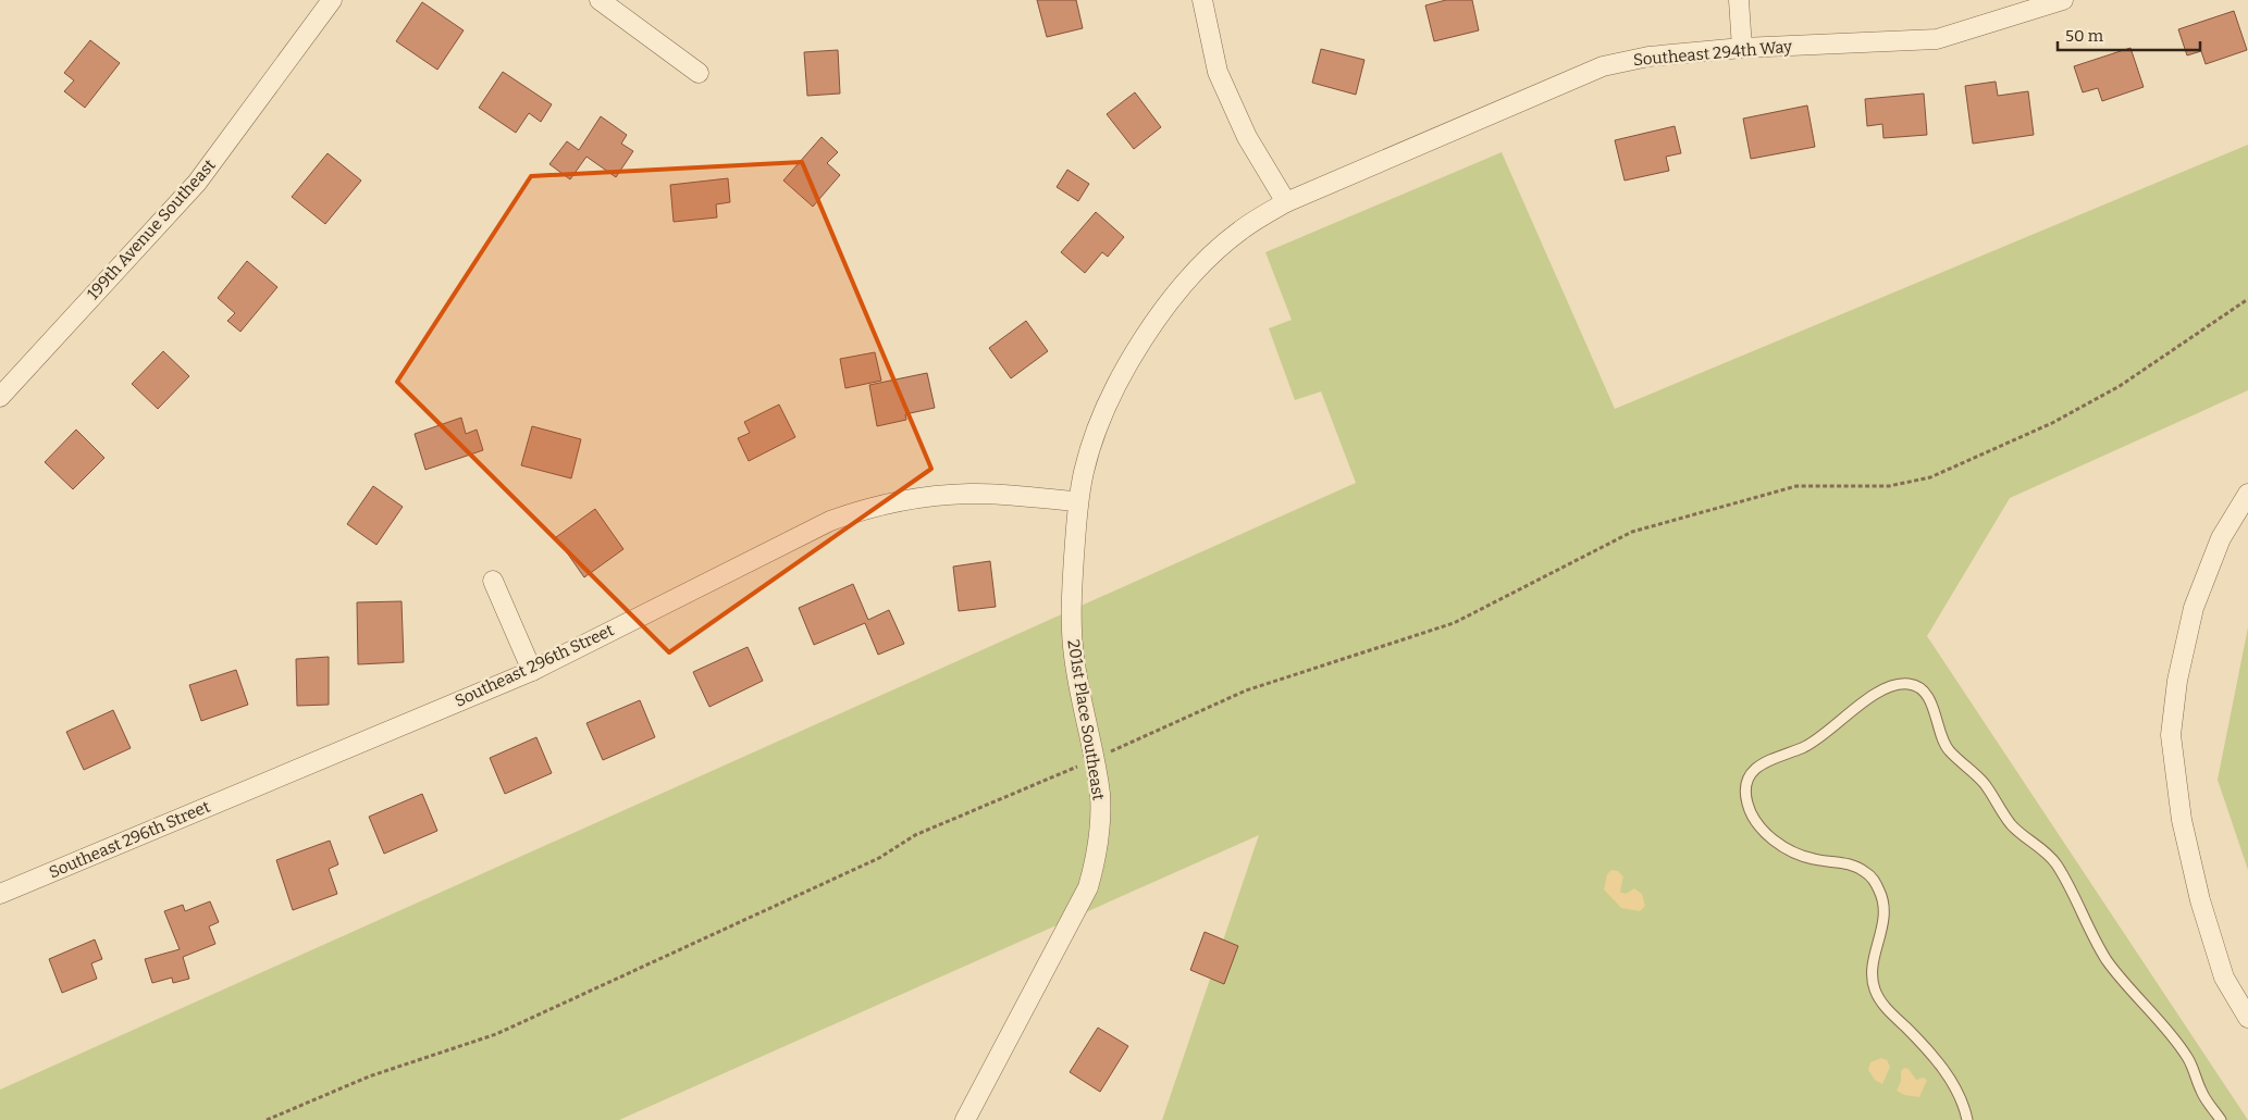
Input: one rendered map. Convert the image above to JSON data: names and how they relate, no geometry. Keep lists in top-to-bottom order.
{
  "streets": {
    "street": [
      "Southeast 294th Way",
      "199th Avenue Southeast",
      "Southeast 296th Street",
      "201st Place Southeast"
    ]
  },
  "crossings": [
    ["Southeast 294th Way", "201st Place Southeast"],
    ["Southeast 296th Street", "201st Place Southeast"]
  ],
  "scale_bar": "50 m"
}
